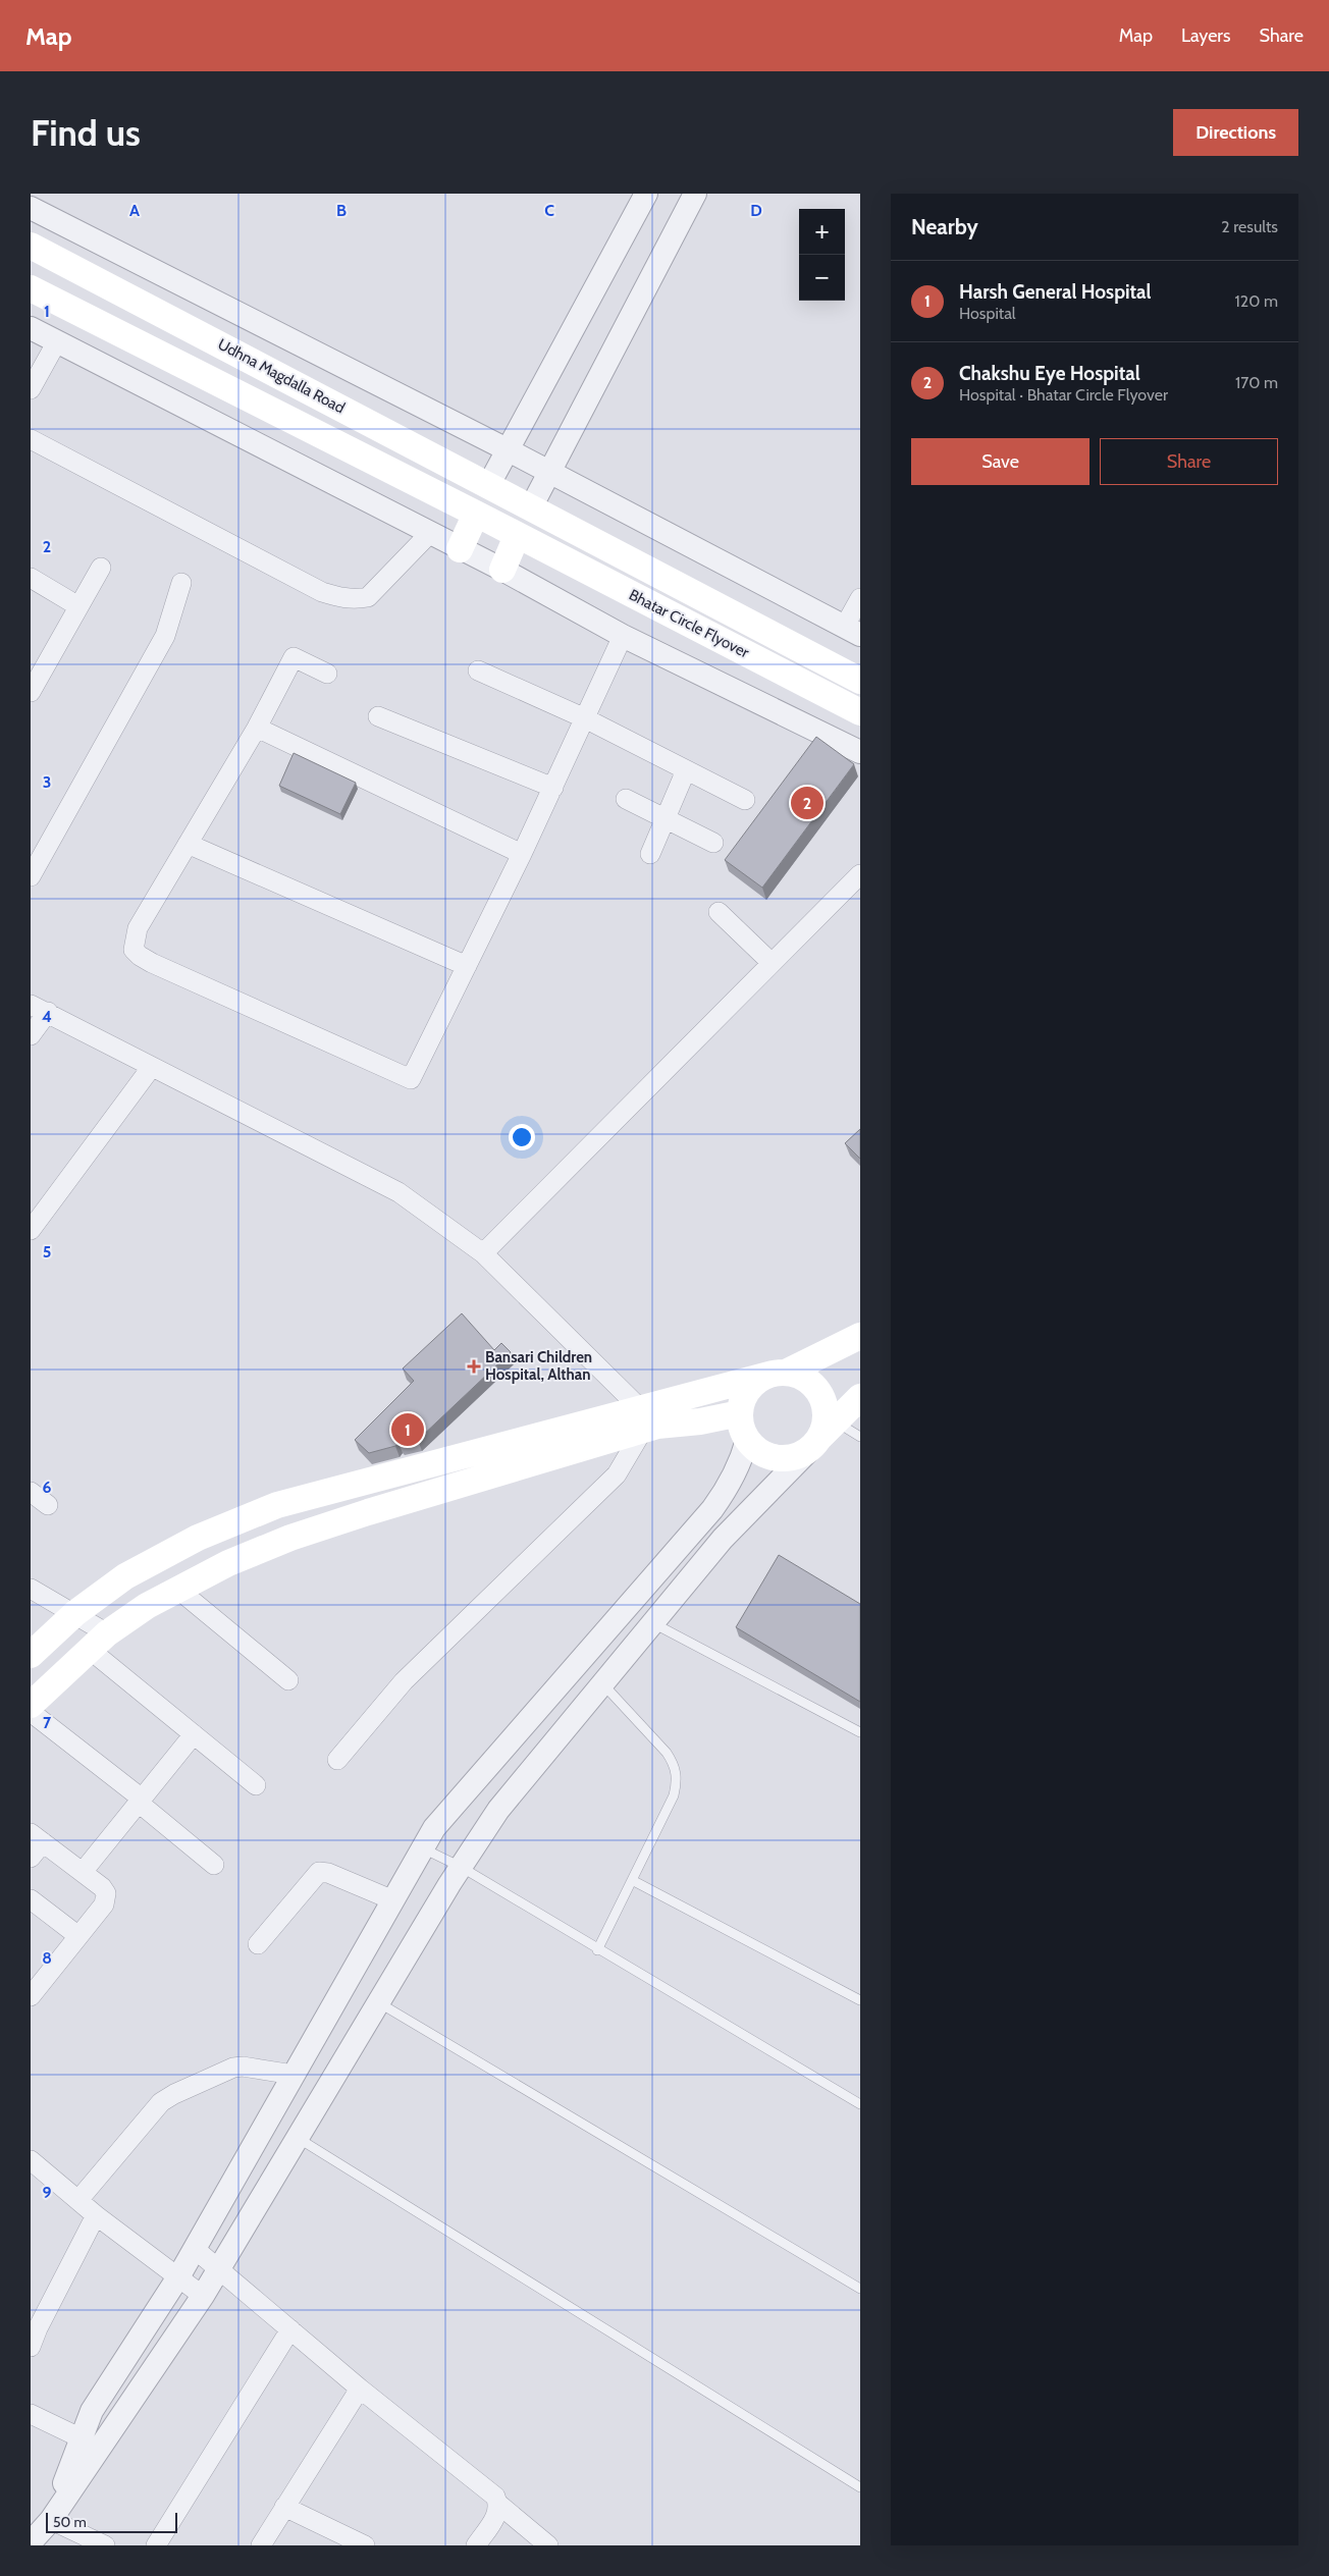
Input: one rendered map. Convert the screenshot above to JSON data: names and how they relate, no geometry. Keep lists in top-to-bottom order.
{
  "streets": {
    "main road": ["Udhna Magdalla Road", "Bhatar Circle Flyover"]
  },
  "crossings": [
    ["Udhna Magdalla Road", "Bhatar Circle Flyover"]
  ],
  "places": {
    "health": ["Bansari Children Hospital, Althan"]
  },
  "scale_bar": "50 m",
  "page": {
    "header": "Map",
    "nav": ["Map", "Layers", "Share"],
    "buttons": [
      "Directions",
      ["Save", "Share"]
    ],
    "title": "Find us",
    "heading": ["Nearby", "2 results"],
    "map_buttons": ["+", "−"],
    "list": [
      {
        "mark": "1",
        "name": "Harsh General Hospital",
        "note": "Hospital",
        "value": "120 m"
      },
      {
        "mark": "2",
        "name": "Chakshu Eye Hospital",
        "note": "Hospital · Bhatar Circle Flyover",
        "value": "170 m"
      }
    ],
    "pins": ["2", "1"],
    "scale": "50 m"
  },
  "grid": {
    "columns": [
      "A",
      "B",
      "C",
      "D"
    ],
    "rows": [
      "1",
      "2",
      "3",
      "4",
      "5",
      "6",
      "7",
      "8",
      "9"
    ]
  }
}
